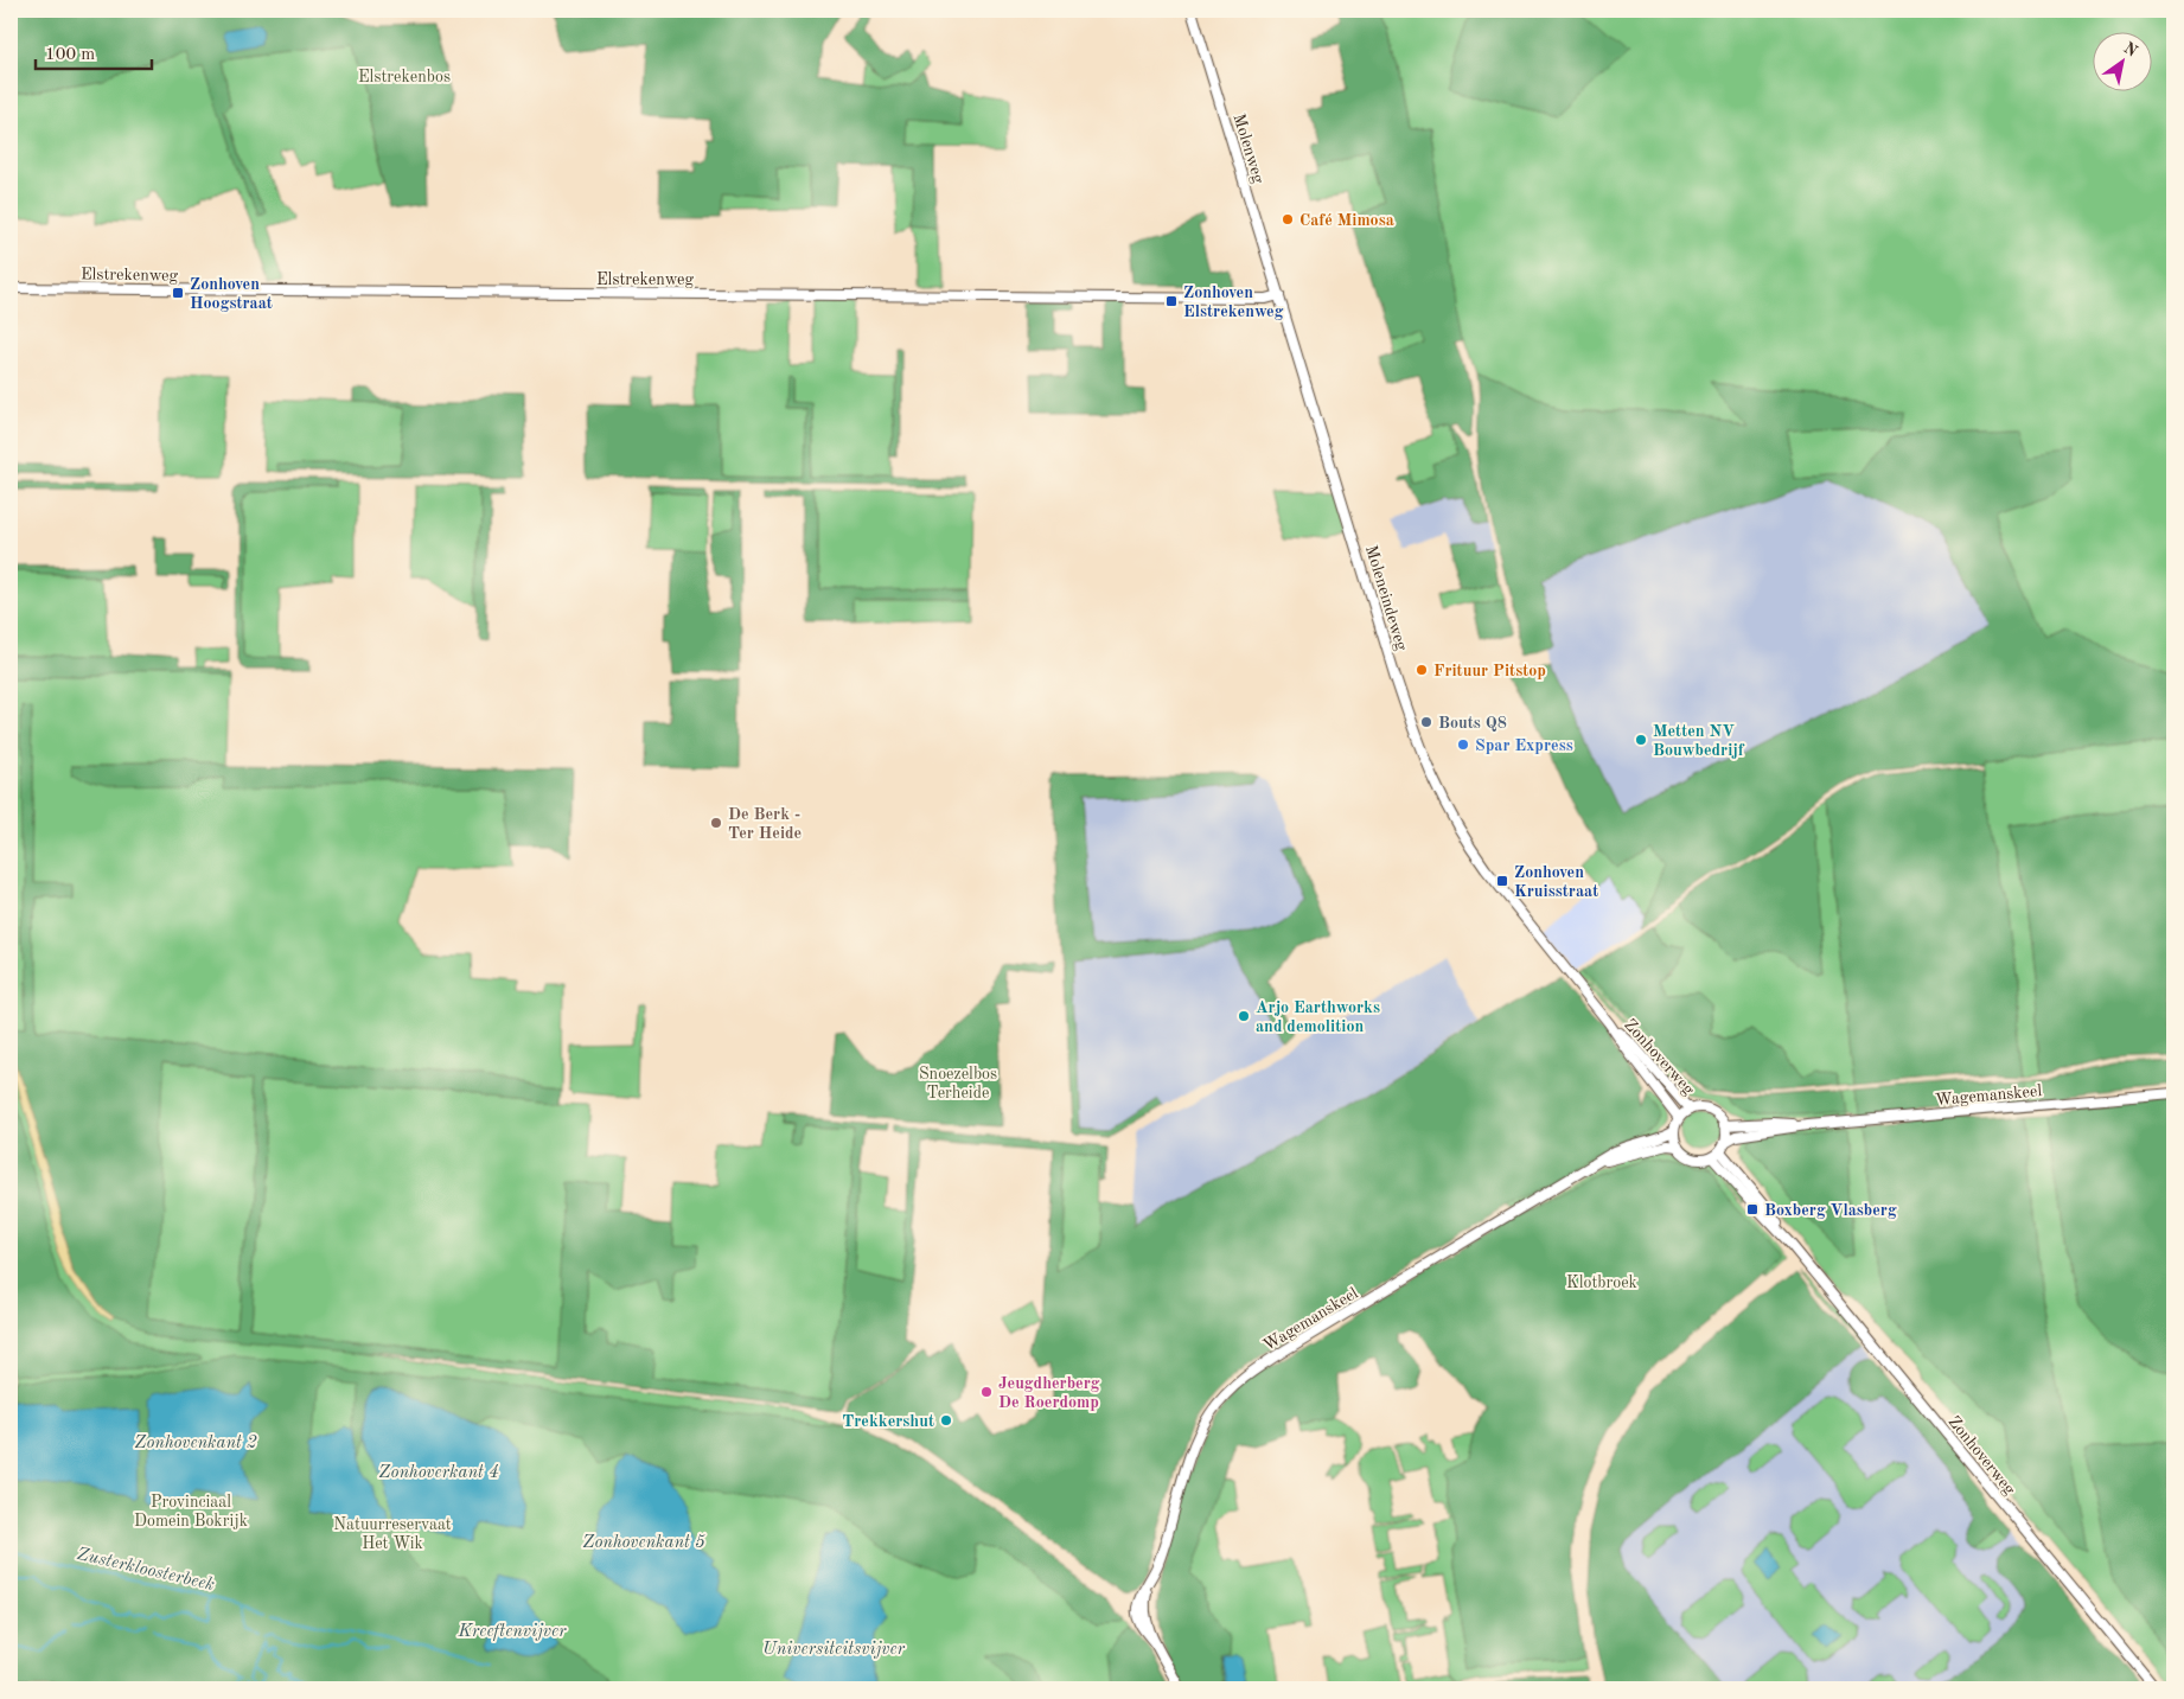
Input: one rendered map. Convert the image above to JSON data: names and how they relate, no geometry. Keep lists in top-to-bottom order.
{
  "streets": {
    "street": [
      "Molenweg",
      "Elstrekenweg",
      "Moleneindeweg",
      "Zonhoverweg",
      "Wagemanskeel"
    ]
  },
  "crossings": [
    ["Molenweg", "Elstrekenweg"],
    ["Molenweg", "Moleneindeweg"],
    ["Elstrekenweg", "Moleneindeweg"],
    ["Moleneindeweg", "Zonhoverweg"],
    ["Zonhoverweg", "Wagemanskeel"]
  ],
  "water": [
    "Zonhovenkant 2",
    "Zonhoverkant 4",
    "Zonhovenkant 5",
    "Zusterkloosterbeek",
    "Kreeftenvijver",
    "Universiteitsvijver"
  ],
  "parks": [
    "Elstrekenbos",
    "Snoezelbos Terheide",
    "Klotbroek",
    "Provinciaal Domein Bokrijk",
    "Natuurreservaat Het Wik"
  ],
  "places": {
    "other": [
      "Café Mimosa",
      "Frituur Pitstop",
      "Bouts Q8",
      "Metten NV Bouwbedrijf",
      "Spar Express",
      "De Berk - Ter Heide",
      "Arjo Earthworks and demolition",
      "Jeugdherberg De Roerdomp",
      "Trekkershut"
    ],
    "transit": [
      "Zonhoven Hoogstraat",
      "Zonhoven Elstrekenweg",
      "Zonhoven Kruisstraat",
      "Boxberg Vlasberg"
    ]
  },
  "scale_bar": "100 m",
  "north": "top right"
}
